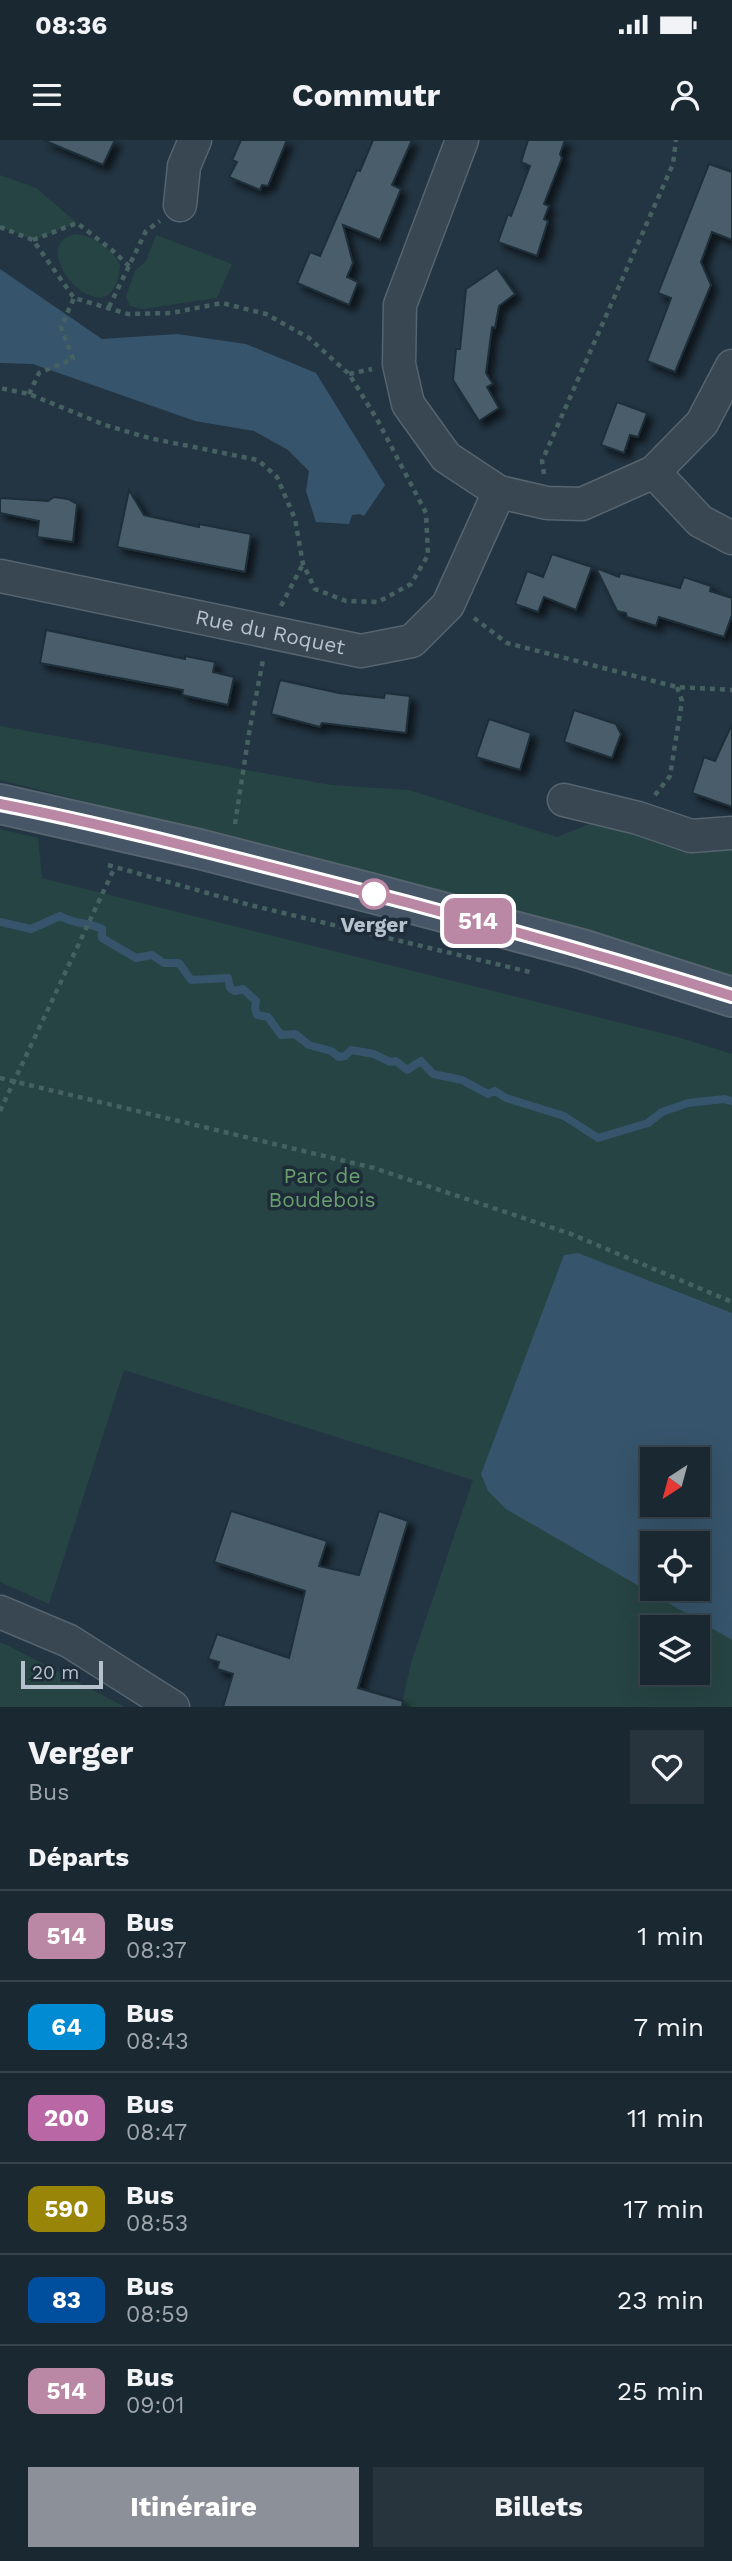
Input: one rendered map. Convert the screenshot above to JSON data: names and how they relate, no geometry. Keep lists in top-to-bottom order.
{
  "streets": {
    "street": ["Rue du Roquet"]
  },
  "parks": ["Parc de Boudebois"],
  "places": ["Verger"],
  "lines": ["bus line 514"],
  "scale_bar": "20 m",
  "north": "bottom left",
  "page": {
    "status": "08:36",
    "header": "Commutr",
    "on_map": "514",
    "scale": "20 m",
    "heading": [
      ["Verger", "Bus"],
      "Départs"
    ],
    "list": [
      {
        "mark": "514",
        "name": "Bus",
        "note": "08:37",
        "value": "1 min"
      },
      {
        "mark": "64",
        "name": "Bus",
        "note": "08:43",
        "value": "7 min"
      },
      {
        "mark": "200",
        "name": "Bus",
        "note": "08:47",
        "value": "11 min"
      },
      {
        "mark": "590",
        "name": "Bus",
        "note": "08:53",
        "value": "17 min"
      },
      {
        "mark": "83",
        "name": "Bus",
        "note": "08:59",
        "value": "23 min"
      },
      {
        "mark": "514",
        "name": "Bus",
        "note": "09:01",
        "value": "25 min"
      }
    ],
    "buttons": ["Itinéraire", "Billets"]
  }
}
